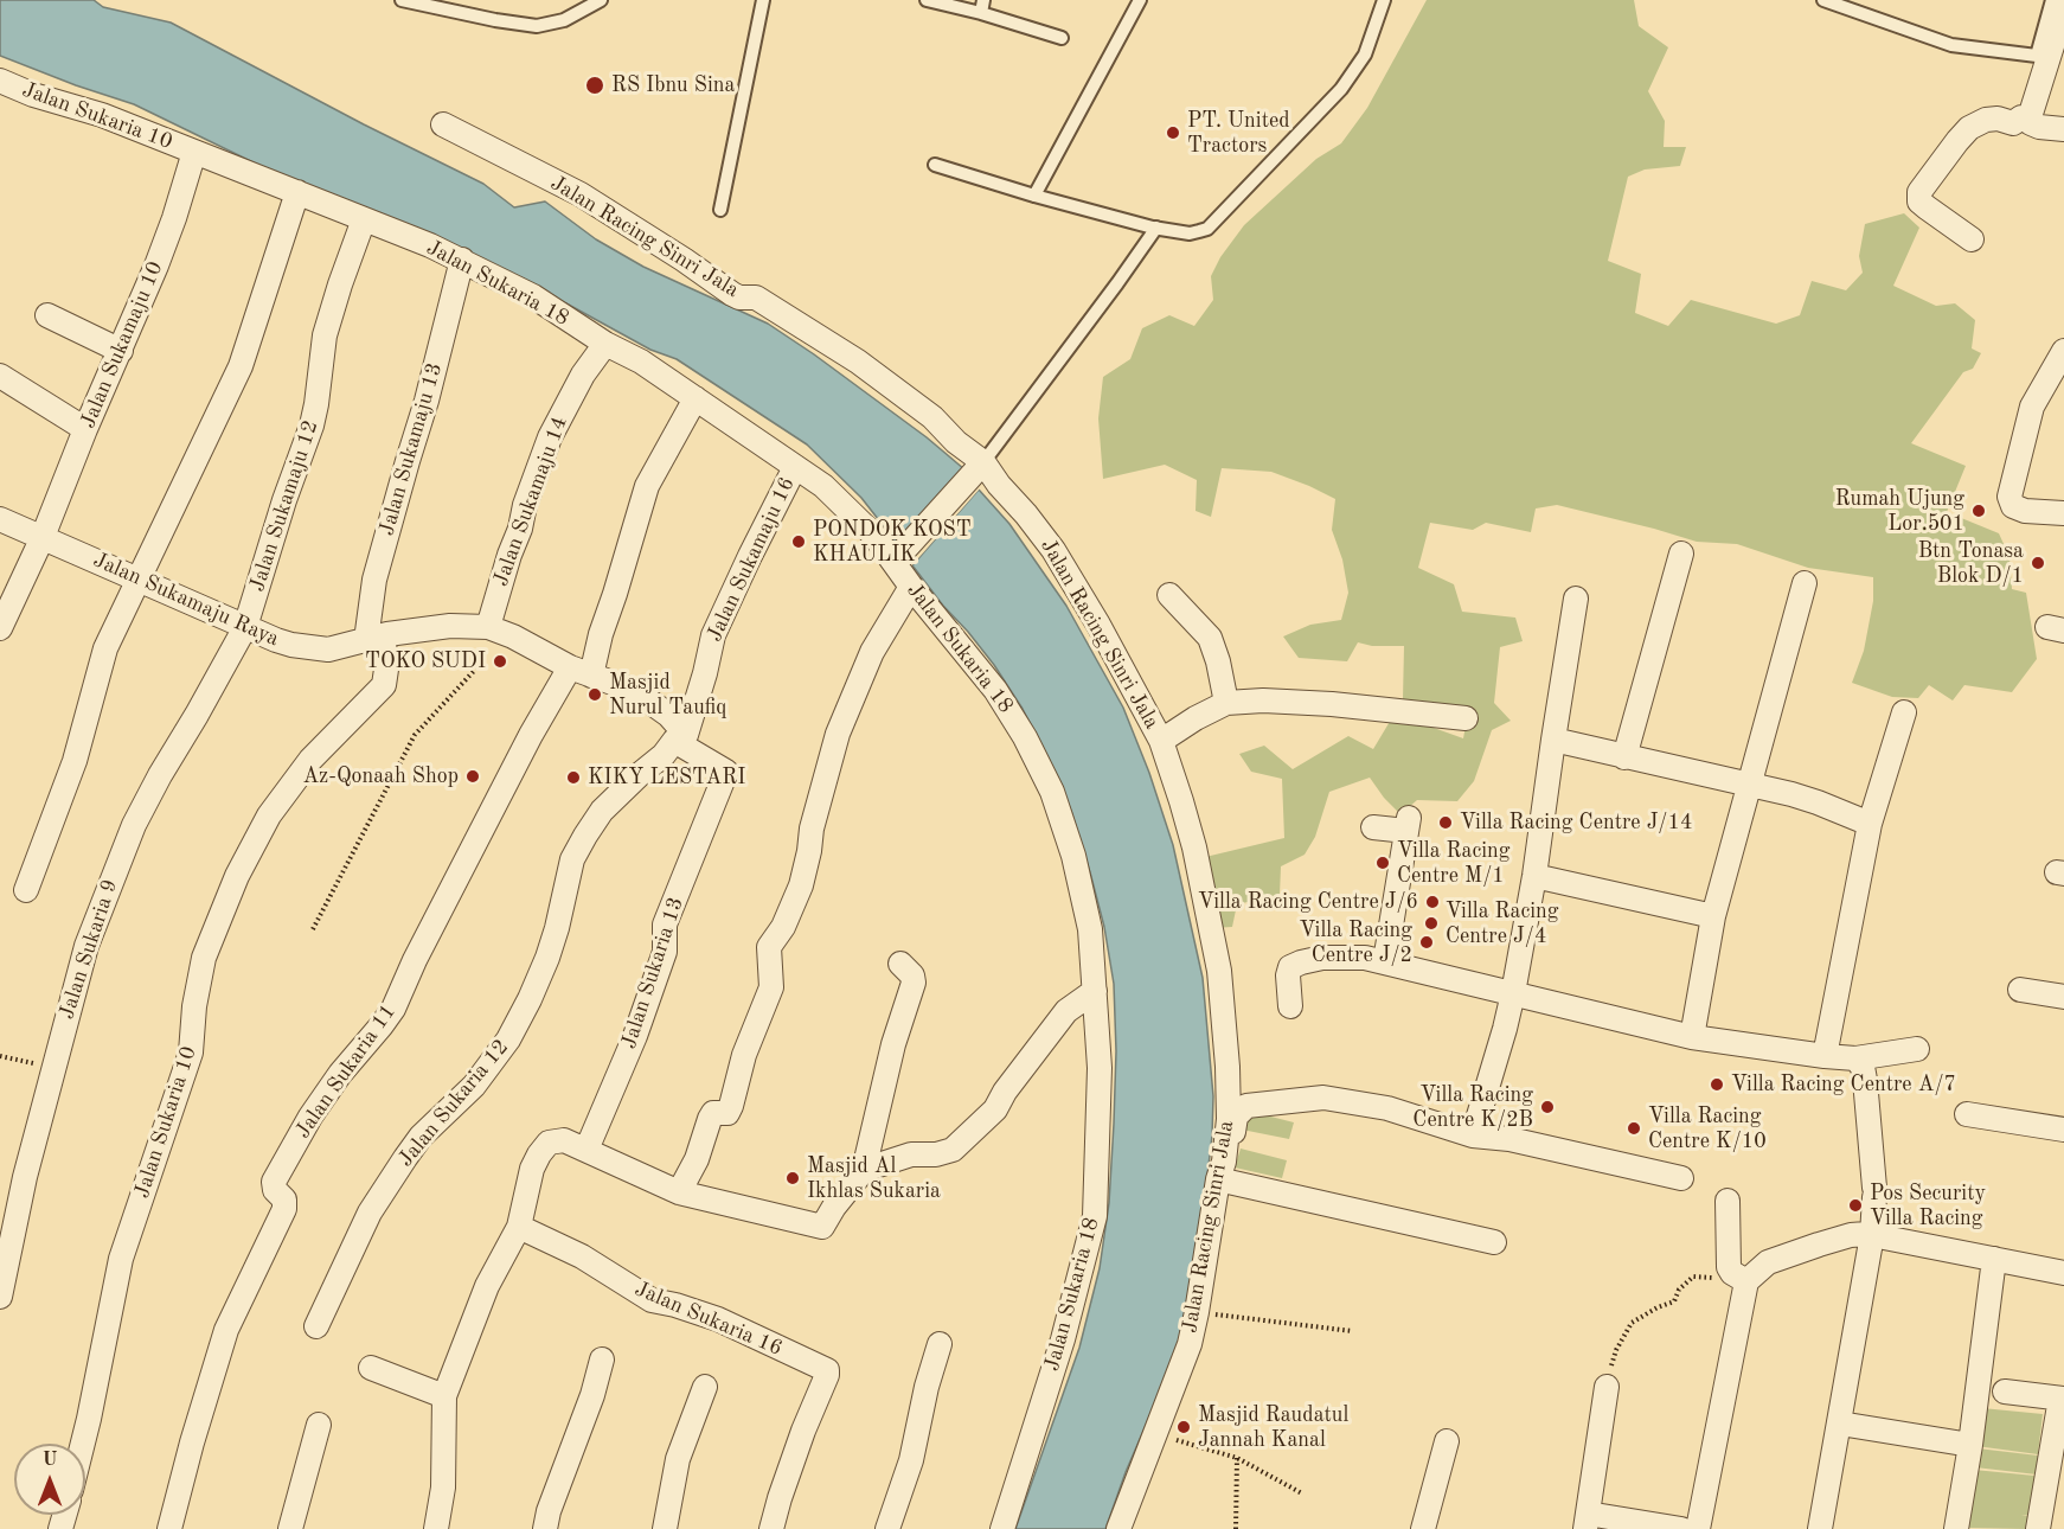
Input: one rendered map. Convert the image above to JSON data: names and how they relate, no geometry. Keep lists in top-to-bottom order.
{
  "streets": {
    "street": [
      "Jalan Sukaria 10",
      "Jalan Racing Sinri Jala",
      "Jalan Sukaria 18",
      "Jalan Sukamaju 10",
      "Jalan Sukamaju 13",
      "Jalan Sukamaju 14",
      "Jalan Sukamaju 12",
      "Jalan Sukamaju 16",
      "Jalan Sukamaju Raya",
      "Jalan Sukaria 9",
      "Jalan Sukaria 13",
      "Jalan Sukaria 11",
      "Jalan Sukaria 12",
      "Jalan Sukaria 16"
    ]
  },
  "crossings": [
    ["Jalan Sukaria 10", "Jalan Sukaria 18"],
    ["Jalan Sukaria 10", "Jalan Sukamaju 10"],
    ["Jalan Sukaria 10", "Jalan Sukamaju 13"],
    ["Jalan Sukaria 10", "Jalan Sukamaju Raya"],
    ["Jalan Sukaria 18", "Jalan Sukamaju 10"],
    ["Jalan Sukaria 18", "Jalan Sukamaju 13"],
    ["Jalan Sukaria 18", "Jalan Sukamaju 14"],
    ["Jalan Sukaria 18", "Jalan Sukamaju 12"],
    ["Jalan Sukaria 18", "Jalan Sukamaju 16"],
    ["Jalan Sukamaju 10", "Jalan Sukamaju Raya"],
    ["Jalan Sukamaju 13", "Jalan Sukamaju Raya"],
    ["Jalan Sukamaju 14", "Jalan Sukamaju Raya"],
    ["Jalan Sukamaju 12", "Jalan Sukamaju Raya"],
    ["Jalan Sukamaju 12", "Jalan Sukaria 9"],
    ["Jalan Sukamaju 16", "Jalan Sukamaju Raya"],
    ["Jalan Sukamaju 16", "Jalan Sukaria 13"],
    ["Jalan Sukamaju 16", "Jalan Sukaria 12"],
    ["Jalan Sukamaju Raya", "Jalan Sukaria 9"],
    ["Jalan Sukamaju Raya", "Jalan Sukaria 13"],
    ["Jalan Sukamaju Raya", "Jalan Sukaria 11"],
    ["Jalan Sukamaju Raya", "Jalan Sukaria 12"],
    ["Jalan Sukaria 13", "Jalan Sukaria 12"]
  ],
  "places": [
    "RS Ibnu Sina",
    "PT. United Tractors",
    "Rumah Ujung Lor.501",
    "PONDOK KOST KHAULIK",
    "Btn Tonasa Blok D/1",
    "TOKO SUDI",
    "Masjid Nurul Taufiq",
    "Az-Qonaah Shop",
    "KIKY LESTARI",
    "Villa Racing Centre J/14",
    "Villa Racing Centre M/1",
    "Villa Racing Centre J/6",
    "Villa Racing Centre J/4",
    "Villa Racing Centre J/2",
    "Villa Racing Centre A/7",
    "Villa Racing Centre K/2B",
    "Villa Racing Centre K/10",
    "Masjid Al Ikhlas Sukaria",
    "Pos Security Villa Racing",
    "Masjid Raudatul Jannah Kanal"
  ],
  "north": "top"
}
